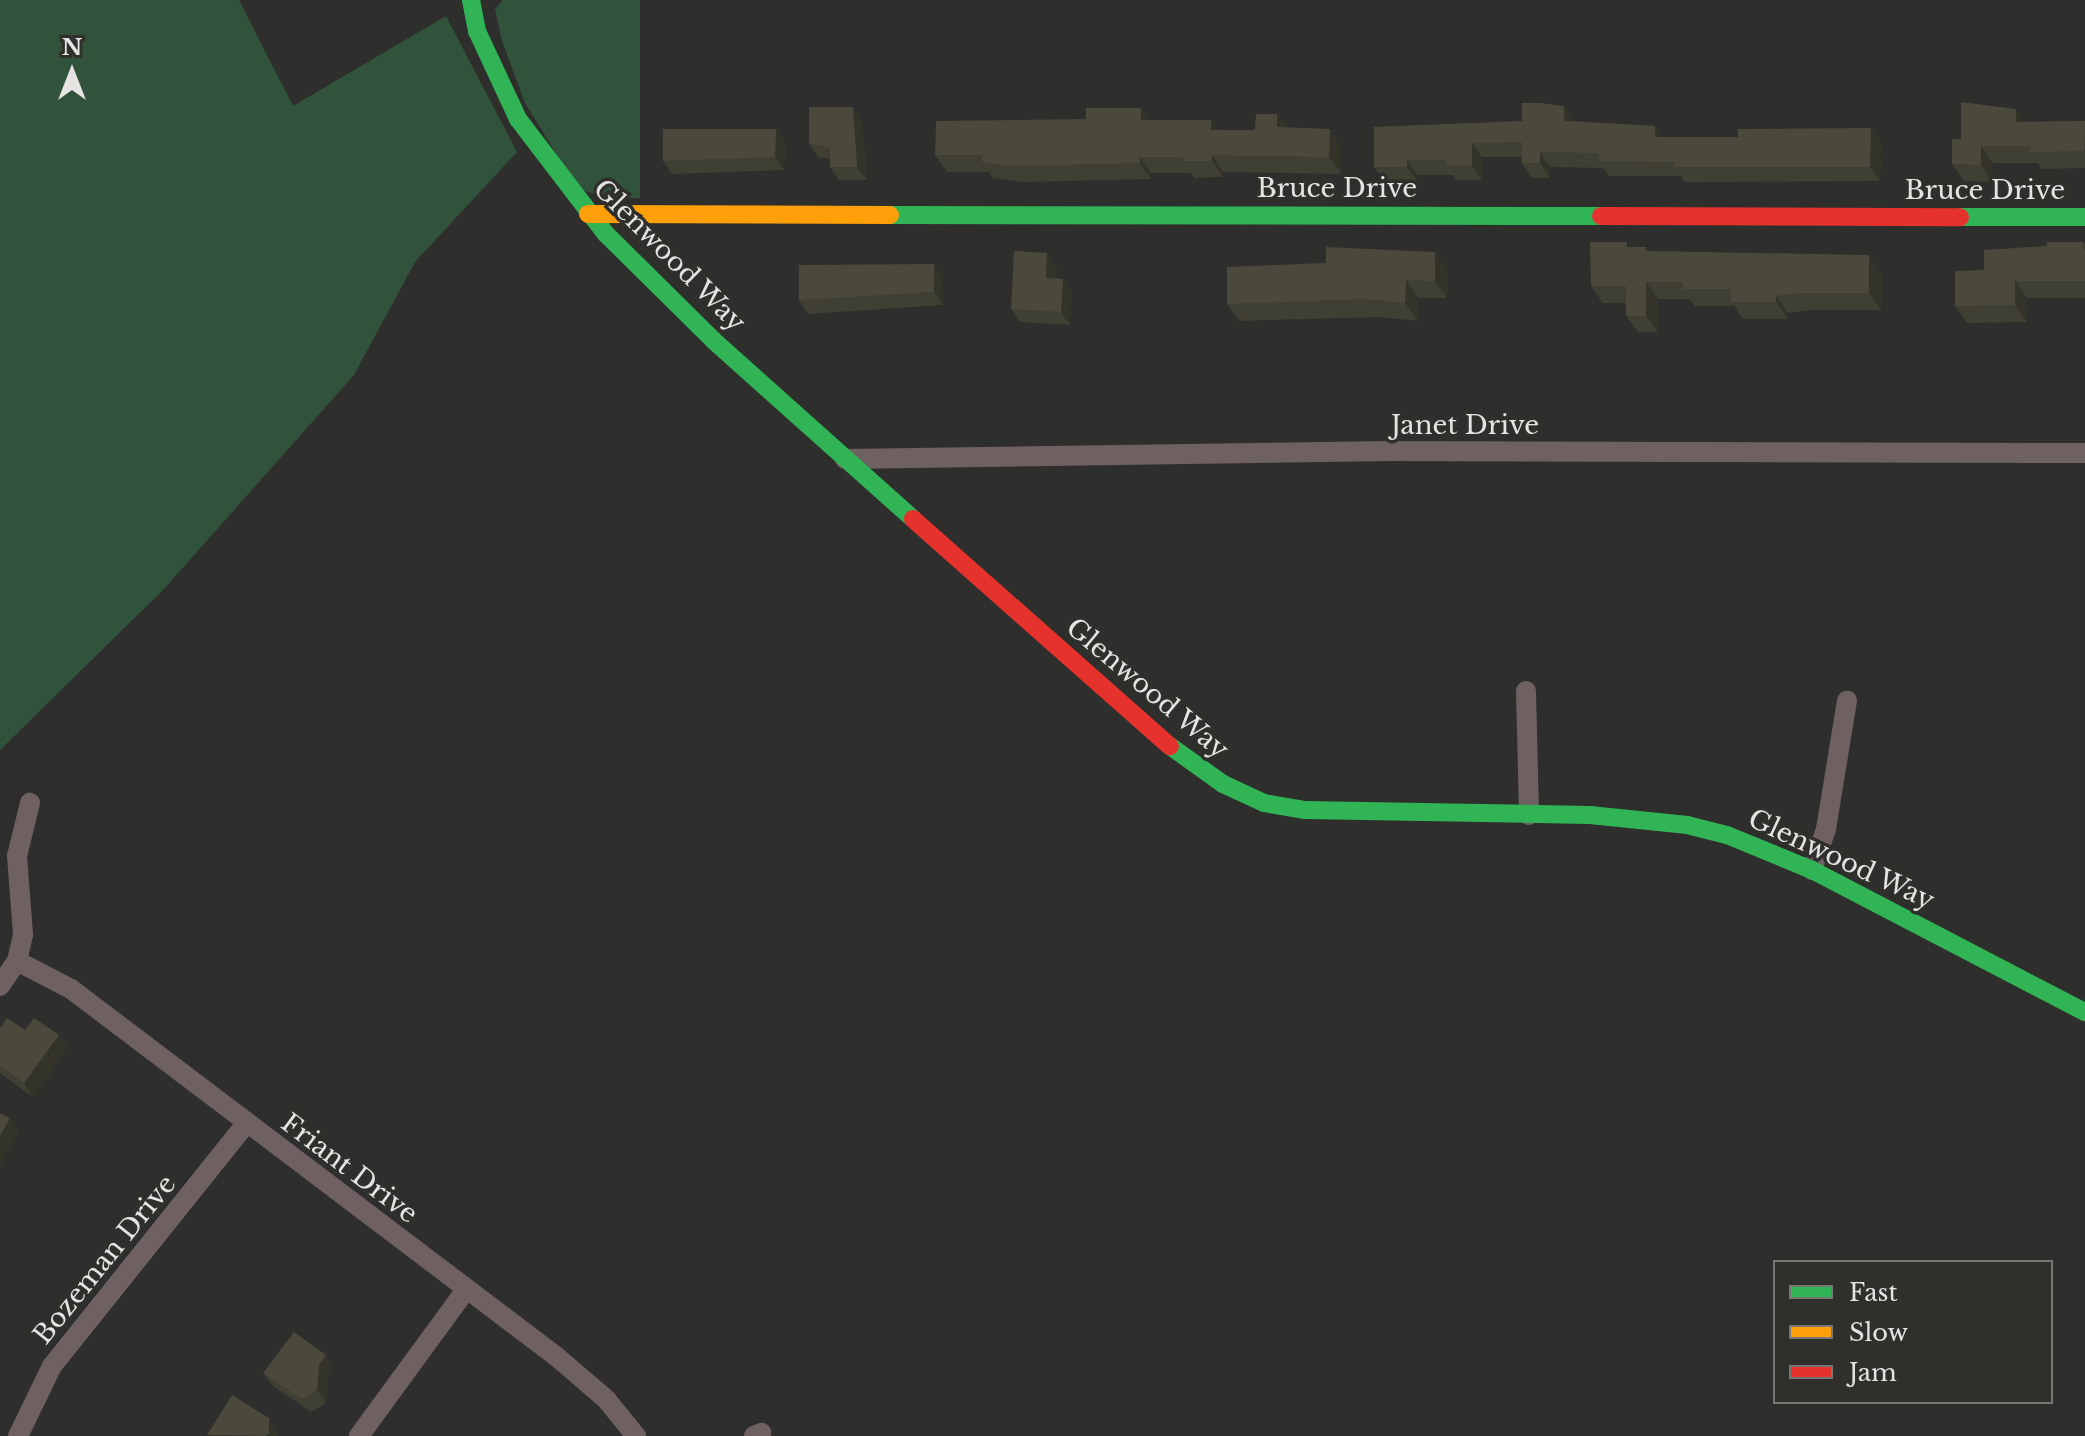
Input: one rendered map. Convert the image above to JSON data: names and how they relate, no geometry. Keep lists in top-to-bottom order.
{
  "streets": {
    "street": [
      "Bruce Drive",
      "Glenwood Way",
      "Janet Drive",
      "Friant Drive",
      "Bozeman Drive"
    ]
  },
  "crossings": [
    ["Bruce Drive", "Glenwood Way"],
    ["Glenwood Way", "Janet Drive"],
    ["Friant Drive", "Bozeman Drive"]
  ],
  "legend": ["Fast", "Slow", "Jam"],
  "north": "top"
}
